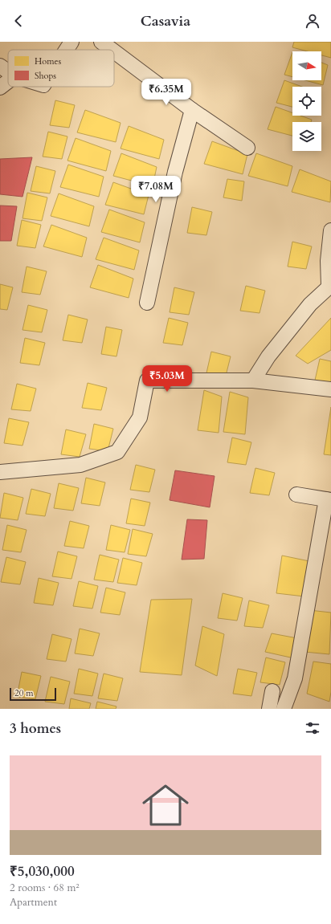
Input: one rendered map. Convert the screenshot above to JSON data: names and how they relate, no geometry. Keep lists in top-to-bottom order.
{
  "legend": ["Homes", "Shops"],
  "scale_bar": "20 m",
  "north": "right",
  "page": {
    "header": "Casavia",
    "price": ["₹6.35M", "₹7.08M", "₹5.03M"],
    "scale": "20 m",
    "heading": "3 homes",
    "list": [
      {
        "name": "₹5,030,000",
        "note": "2 rooms · 68 m² · Apartment"
      }
    ]
  }
}
